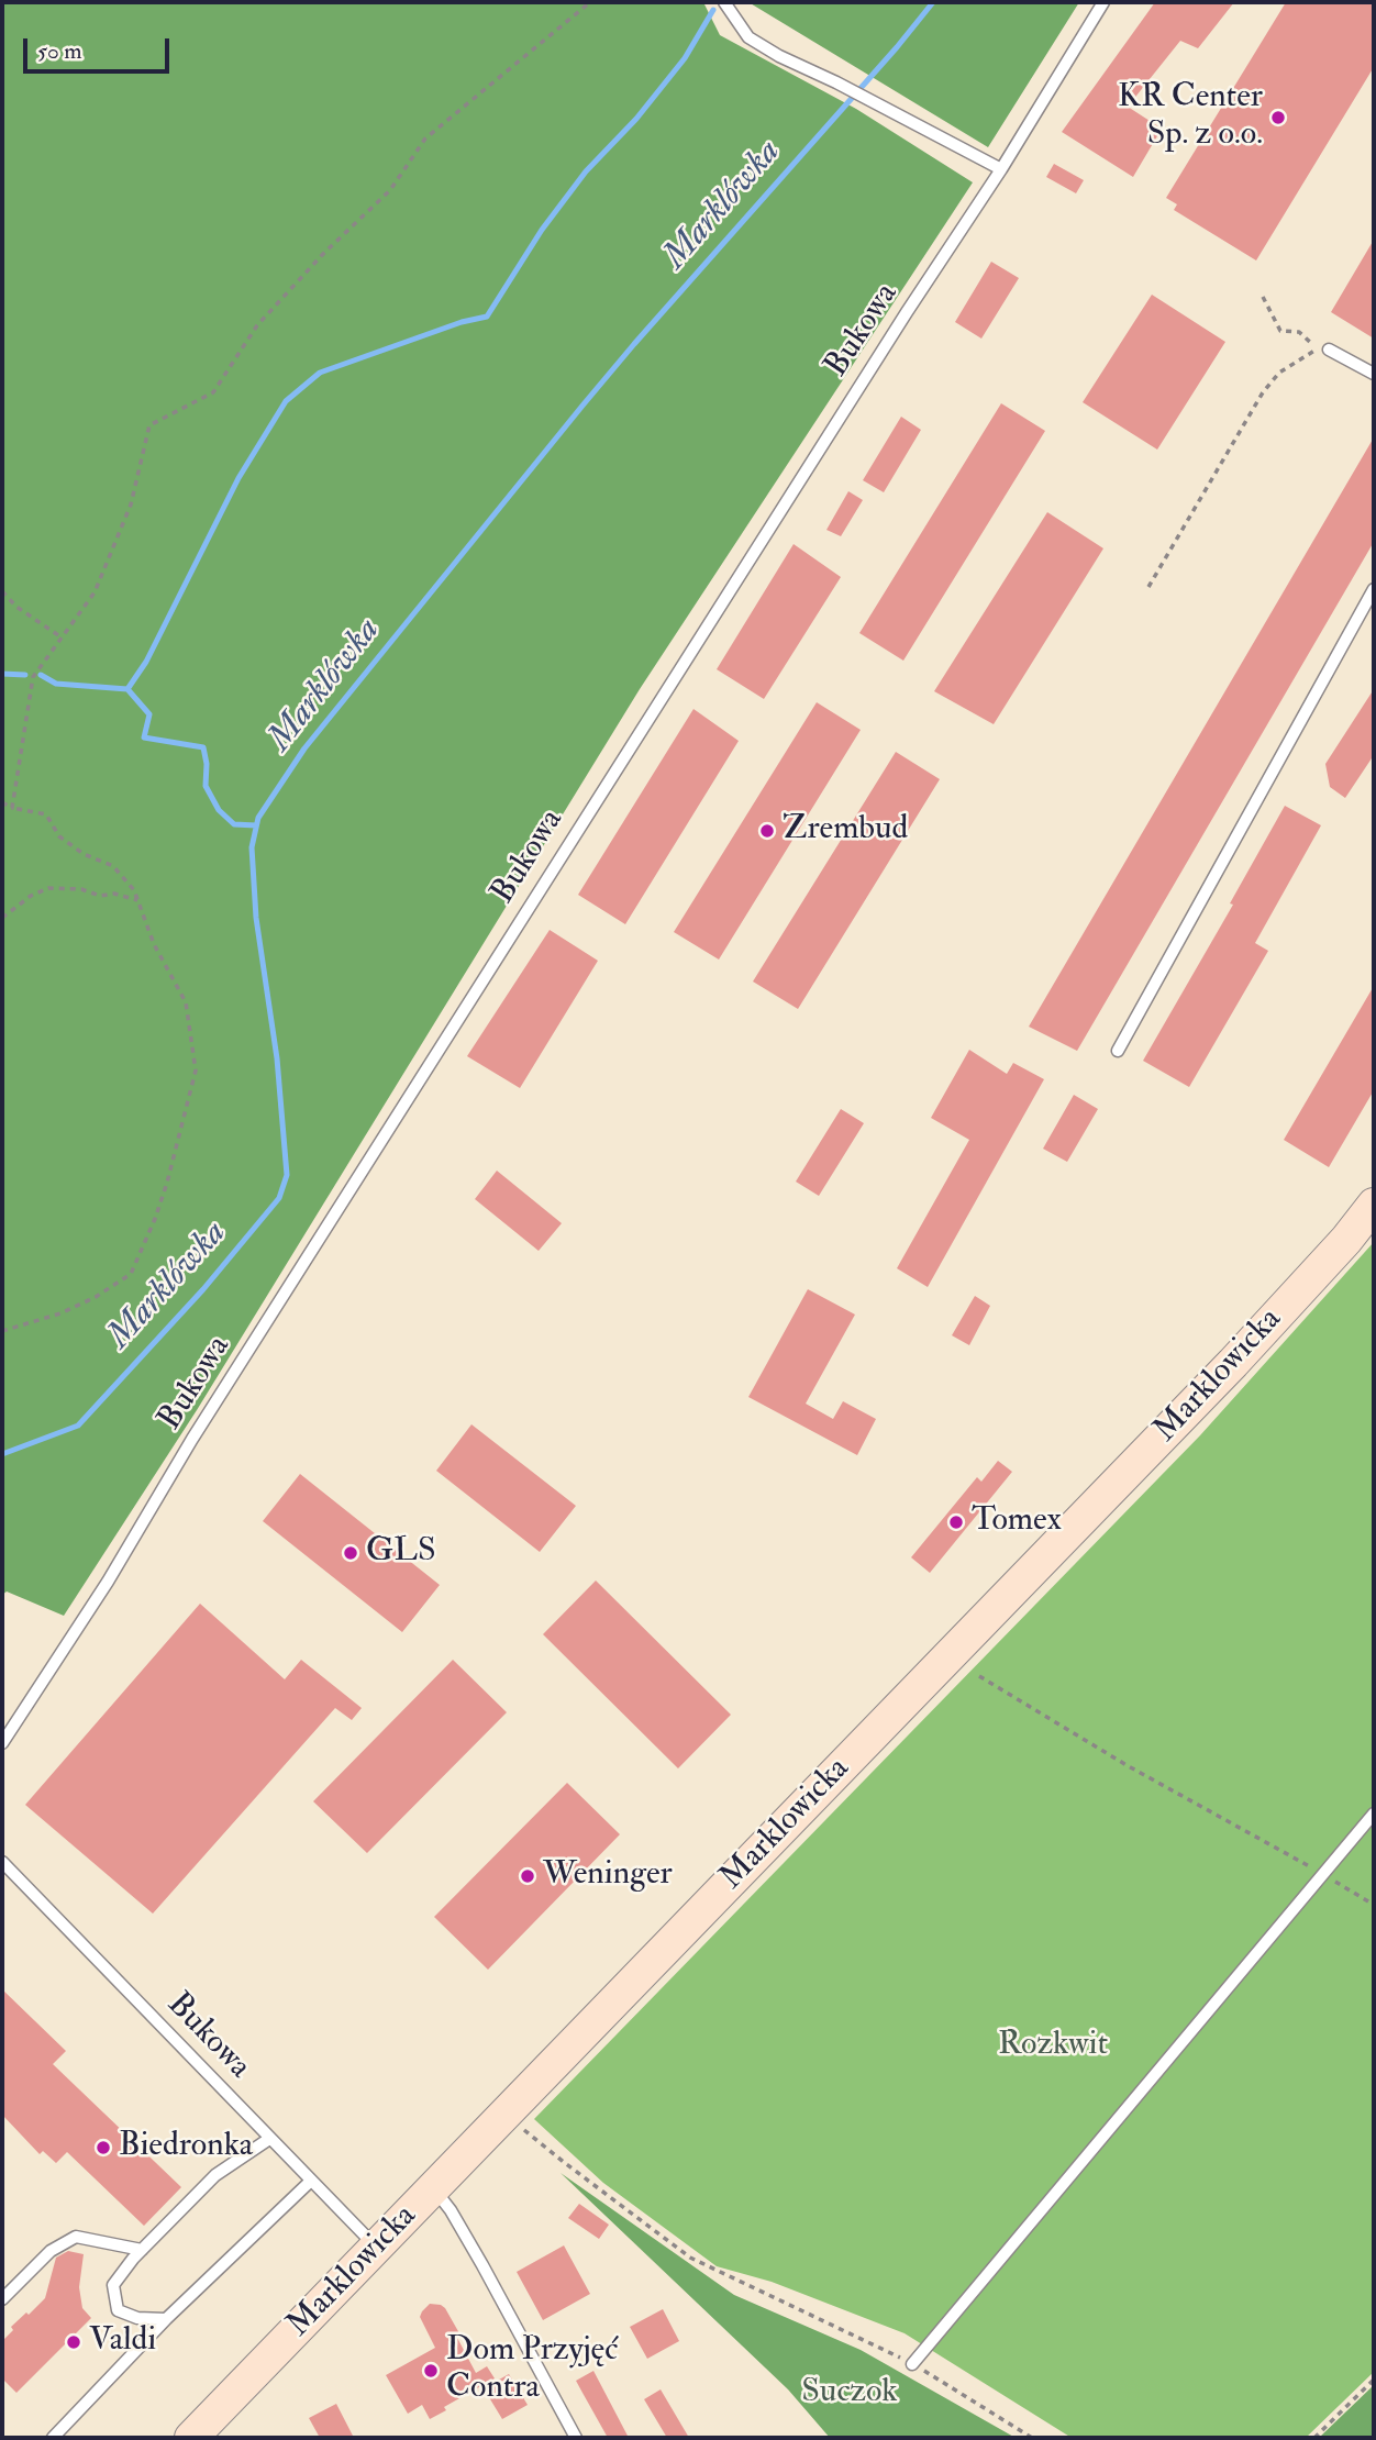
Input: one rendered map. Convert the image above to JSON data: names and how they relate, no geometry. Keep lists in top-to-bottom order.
{
  "streets": {
    "main road": ["Marklowicka"],
    "lane": ["Bukowa"]
  },
  "crossings": [
    ["Bukowa", "Marklowicka"]
  ],
  "water": ["Marklówka"],
  "parks": ["Rozkwit", "Suczok"],
  "places": [
    "KR Center Sp. z o.o.",
    "Zrembud",
    "Tomex",
    "GLS",
    "Weninger",
    "Biedronka",
    "Valdi",
    "Dom Przyjęć Contra"
  ],
  "scale_bar": "50 m"
}
